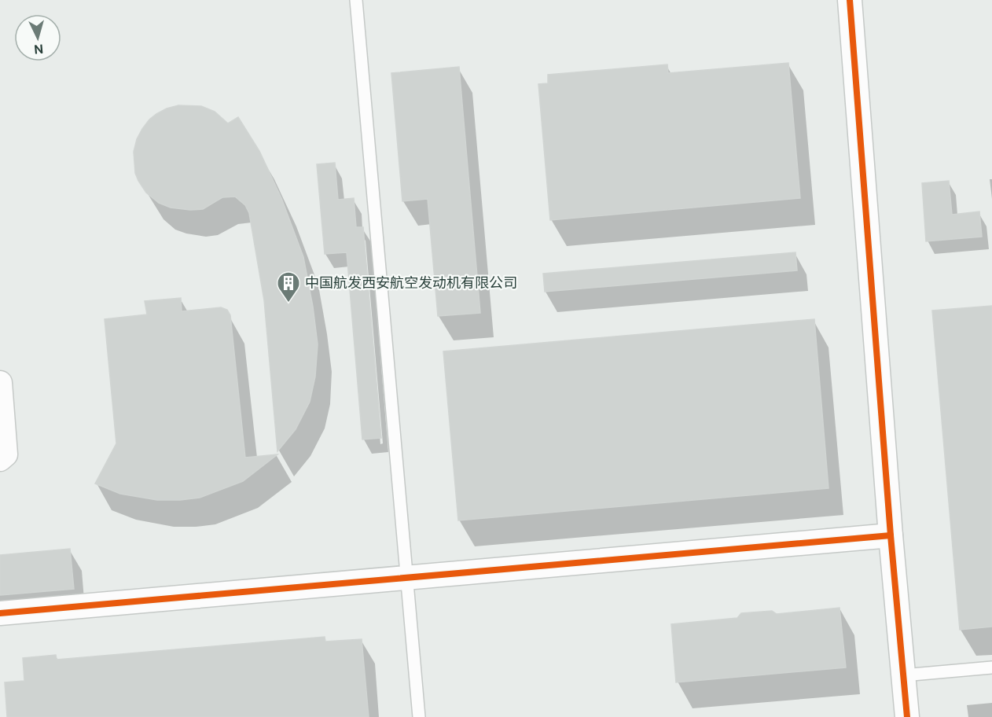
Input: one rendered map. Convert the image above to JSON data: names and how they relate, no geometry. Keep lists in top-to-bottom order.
{
  "places": {
    "building": ["中国航发西安航空发动机有限公司"]
  },
  "north": "bottom"
}
